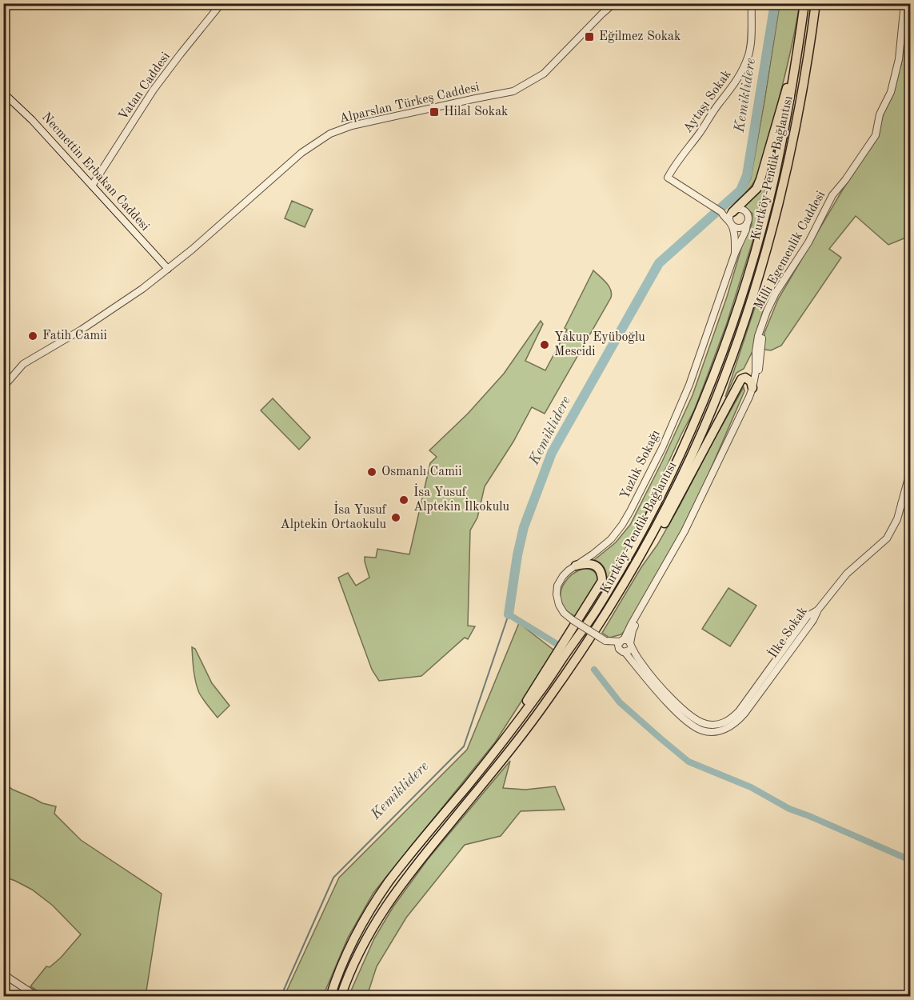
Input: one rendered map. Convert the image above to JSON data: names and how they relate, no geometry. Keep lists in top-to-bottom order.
{
  "streets": {
    "highway": ["Kurtköy-Pendik Bağlantısı"],
    "main road": ["Necmettin Erbakan Caddesi"],
    "street": [
      "Vatan Caddesi",
      "Aytaşı Sokak",
      "Alparslan Türkeş Caddesi",
      "Milli Egemenlik Caddesi",
      "Yazlık Sokağı",
      "İlke Sokak"
    ]
  },
  "crossings": [
    ["Vatan Caddesi", "Necmettin Erbakan Caddesi"],
    ["Alparslan Türkeş Caddesi", "Necmettin Erbakan Caddesi"],
    ["Milli Egemenlik Caddesi", "Yazlık Sokağı"],
    ["Milli Egemenlik Caddesi", "İlke Sokak"],
    ["Yazlık Sokağı", "İlke Sokak"]
  ],
  "water": ["Kemiklidere"],
  "places": {
    "transit": ["Eğilmez Sokak", "Hilal Sokak"],
    "other": [
      "Fatih Camii",
      "Yakup Eyüboğlu Mescidi",
      "Osmanlı Camii",
      "İsa Yusuf Alptekin İlkokulu",
      "İsa Yusuf Alptekin Ortaokulu"
    ]
  }
}
